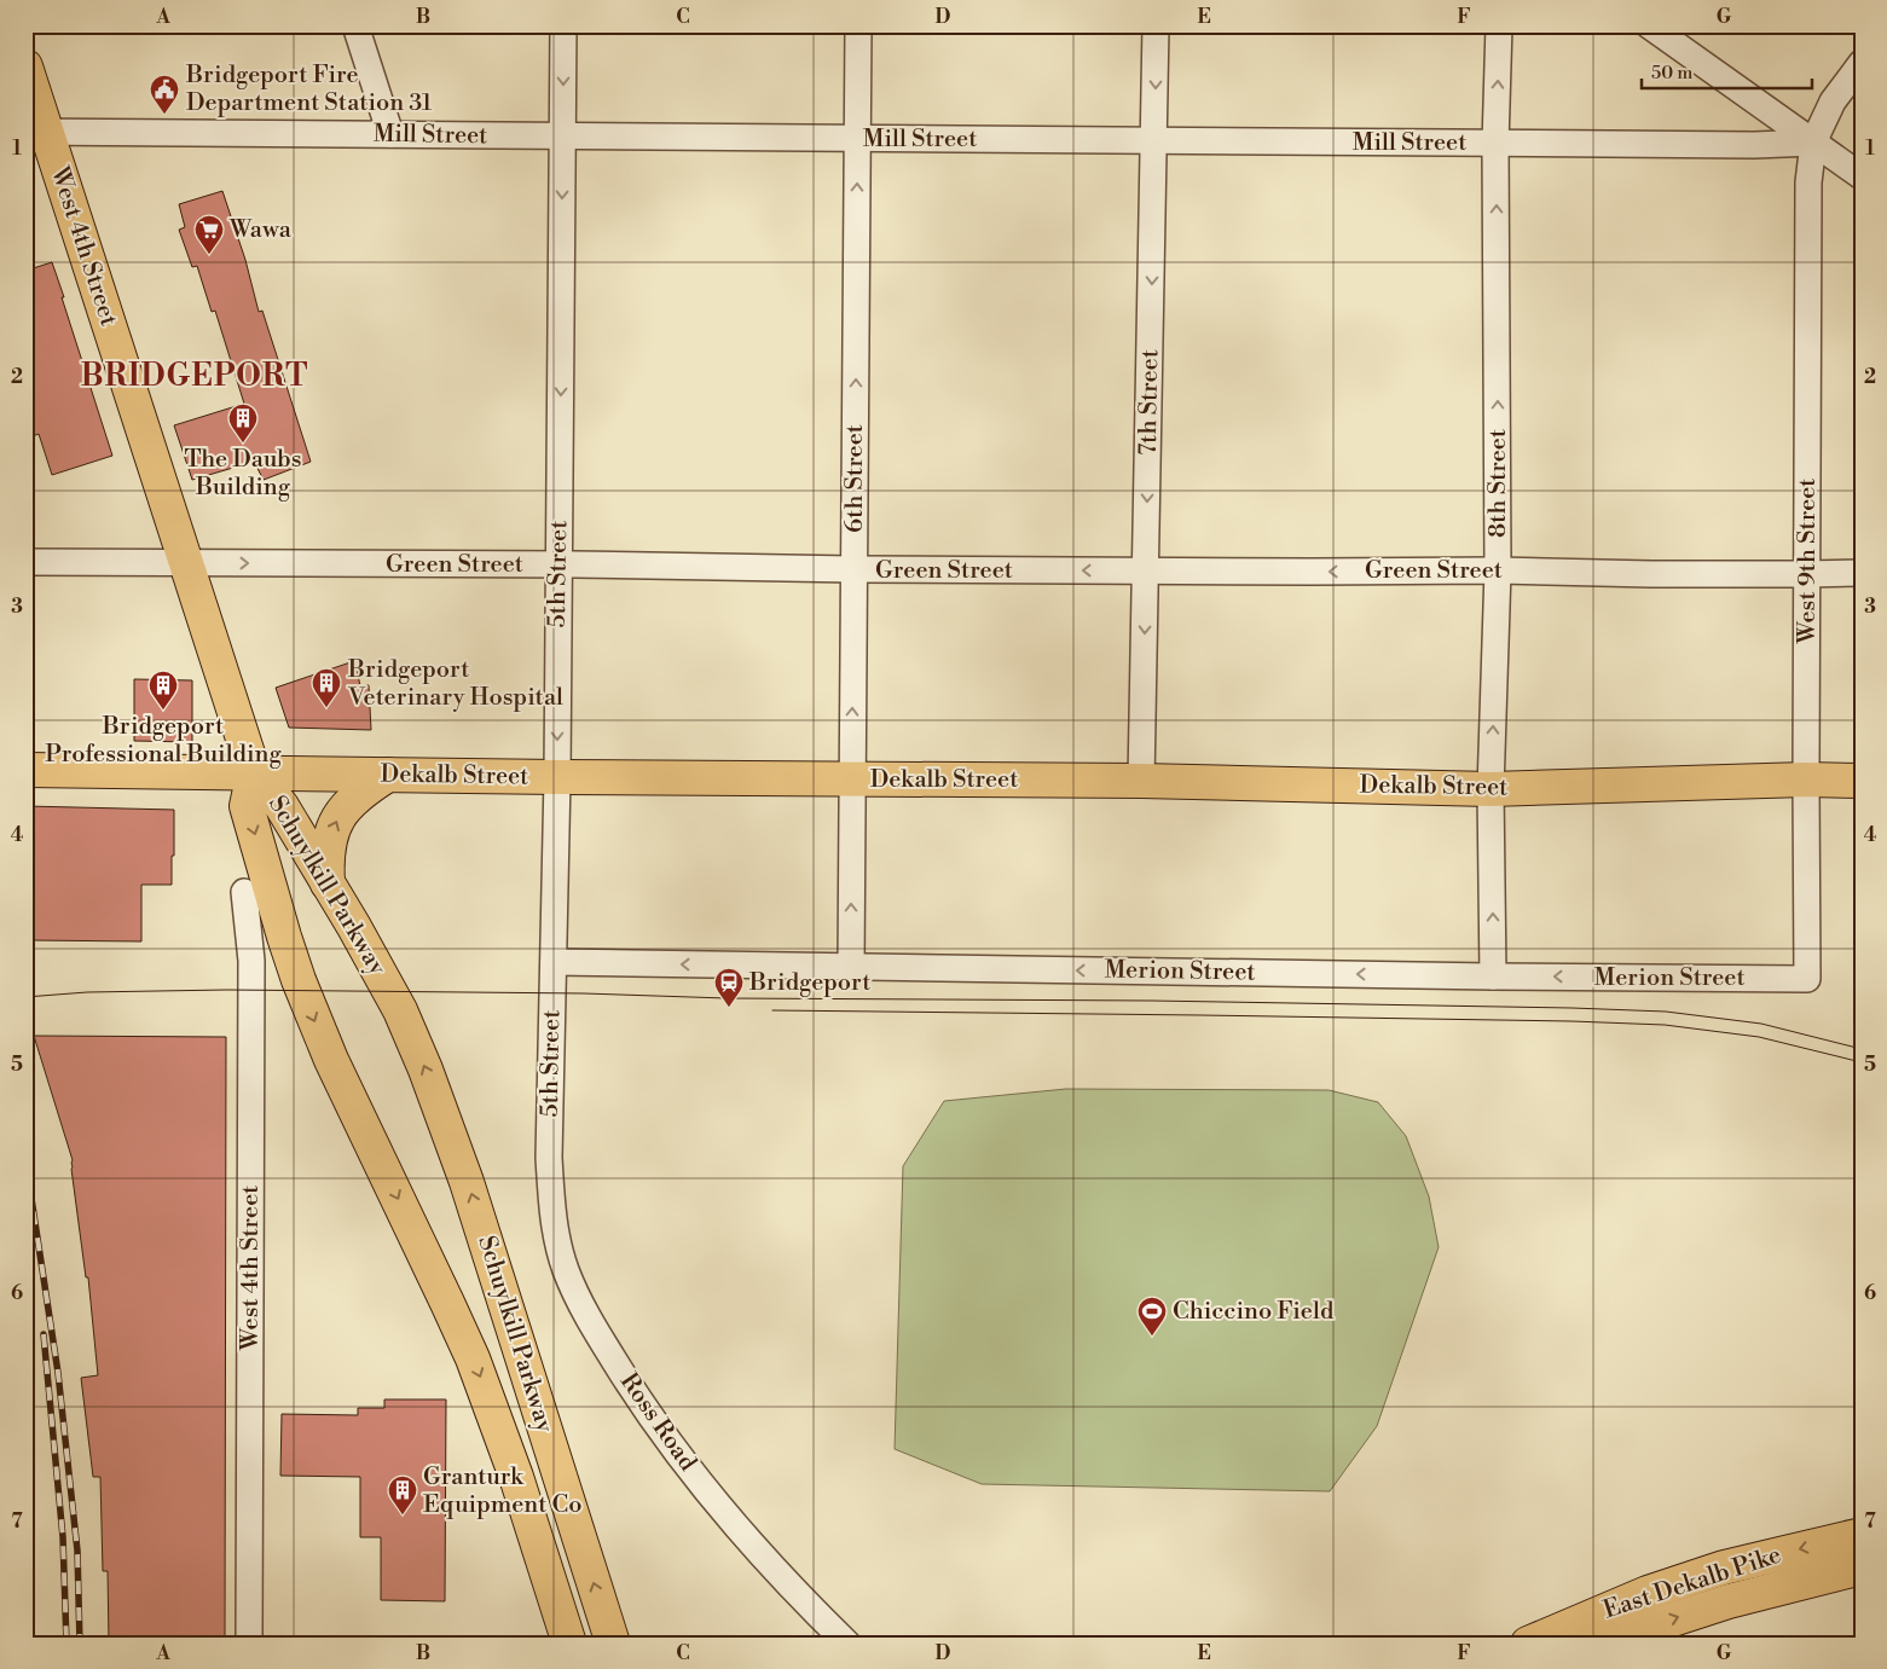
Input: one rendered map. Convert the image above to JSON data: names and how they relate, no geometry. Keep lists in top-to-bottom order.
{
  "streets": {
    "main road": [
      "West 4th Street",
      "Dekalb Street",
      "Schuylkill Parkway",
      "East Dekalb Pike"
    ],
    "street": [
      "Mill Street",
      "7th Street",
      "6th Street",
      "8th Street",
      "West 9th Street",
      "Green Street",
      "5th Street",
      "Merion Street",
      "Ross Road"
    ]
  },
  "crossings": [
    ["Mill Street", "West 4th Street"],
    ["Mill Street", "7th Street"],
    ["Mill Street", "6th Street"],
    ["Mill Street", "8th Street"],
    ["Mill Street", "West 9th Street"],
    ["Mill Street", "5th Street"],
    ["West 4th Street", "Green Street"],
    ["West 4th Street", "Dekalb Street"],
    ["West 4th Street", "Schuylkill Parkway"],
    ["7th Street", "Green Street"],
    ["7th Street", "Dekalb Street"],
    ["6th Street", "Green Street"],
    ["6th Street", "Dekalb Street"],
    ["6th Street", "Merion Street"],
    ["8th Street", "Green Street"],
    ["8th Street", "Dekalb Street"],
    ["8th Street", "Merion Street"],
    ["West 9th Street", "Green Street"],
    ["West 9th Street", "Dekalb Street"],
    ["West 9th Street", "Merion Street"],
    ["Green Street", "5th Street"],
    ["5th Street", "Dekalb Street"],
    ["5th Street", "Merion Street"],
    ["5th Street", "Ross Road"],
    ["Dekalb Street", "Schuylkill Parkway"]
  ],
  "one_way": [
    "7th Street",
    "6th Street",
    "8th Street",
    "5th Street",
    "Merion Street"
  ],
  "districts": ["BRIDGEPORT"],
  "places": {
    "public building": ["Bridgeport Fire Department Station 31"],
    "supermarket": ["Wawa"],
    "building": [
      "The Daubs Building",
      "Bridgeport Veterinary Hospital",
      "Bridgeport Professional Building",
      "Granturk Equipment Co"
    ],
    "station": ["Bridgeport"],
    "sports": ["Chiccino Field"]
  },
  "scale_bar": "50 m",
  "grid": {
    "columns": [
      "A",
      "B",
      "C",
      "D",
      "E",
      "F",
      "G"
    ],
    "rows": [
      "1",
      "2",
      "3",
      "4",
      "5",
      "6",
      "7"
    ]
  }
}
